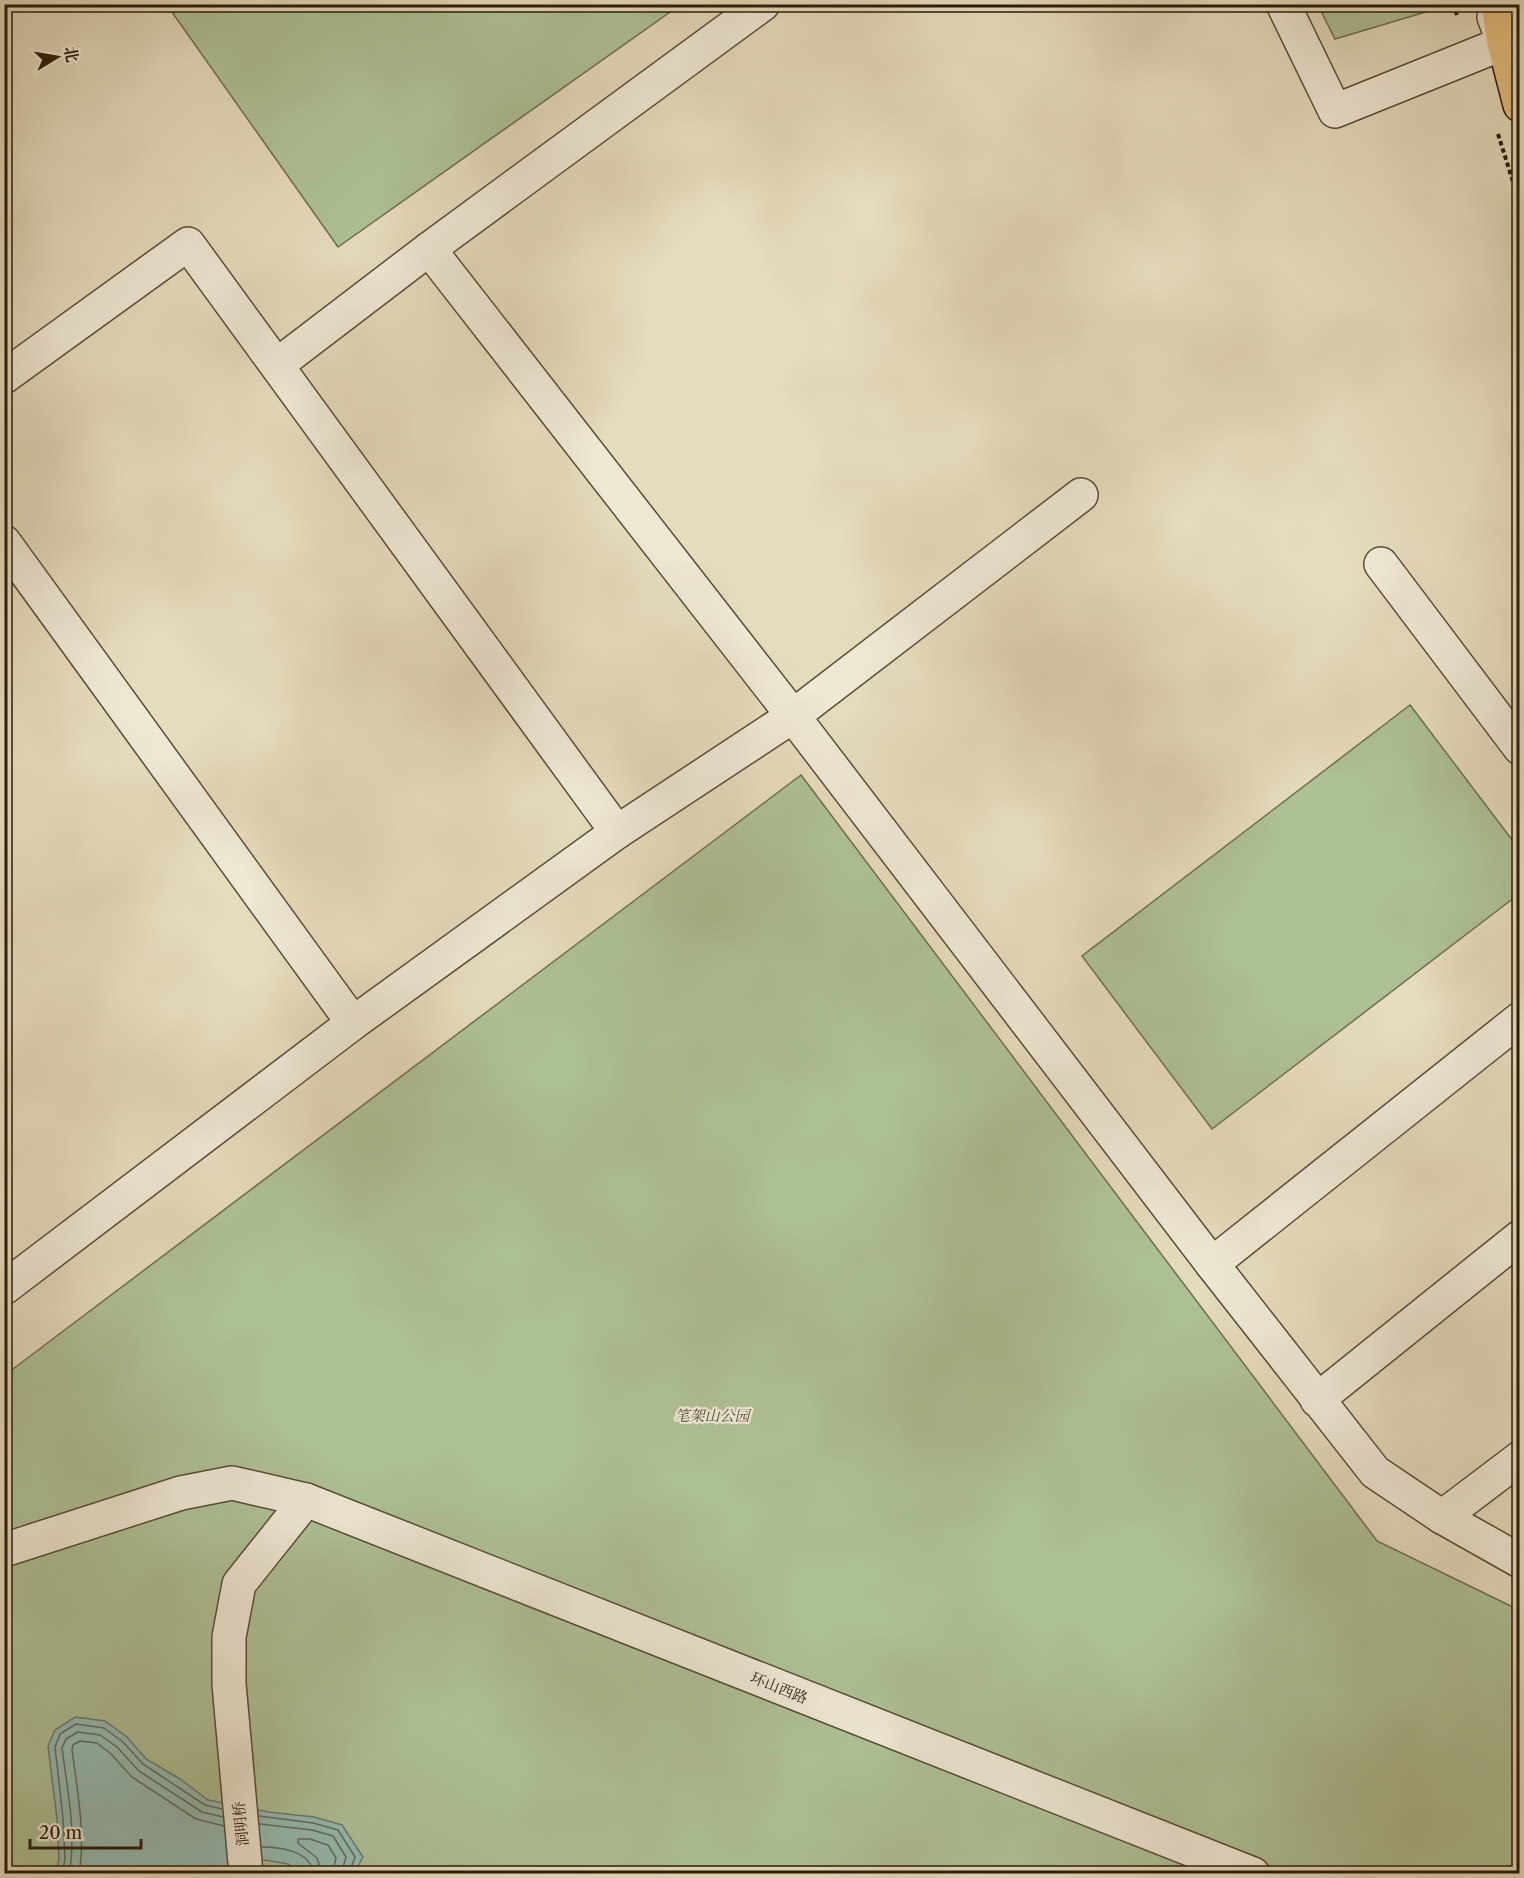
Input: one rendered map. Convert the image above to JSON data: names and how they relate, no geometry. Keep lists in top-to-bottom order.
{
  "streets": {
    "lane": ["环山西路", "洞明桥"]
  },
  "crossings": [
    ["环山西路", "洞明桥"]
  ],
  "parks": ["笔架山公园"],
  "scale_bar": "20 m",
  "north": "right"
}
